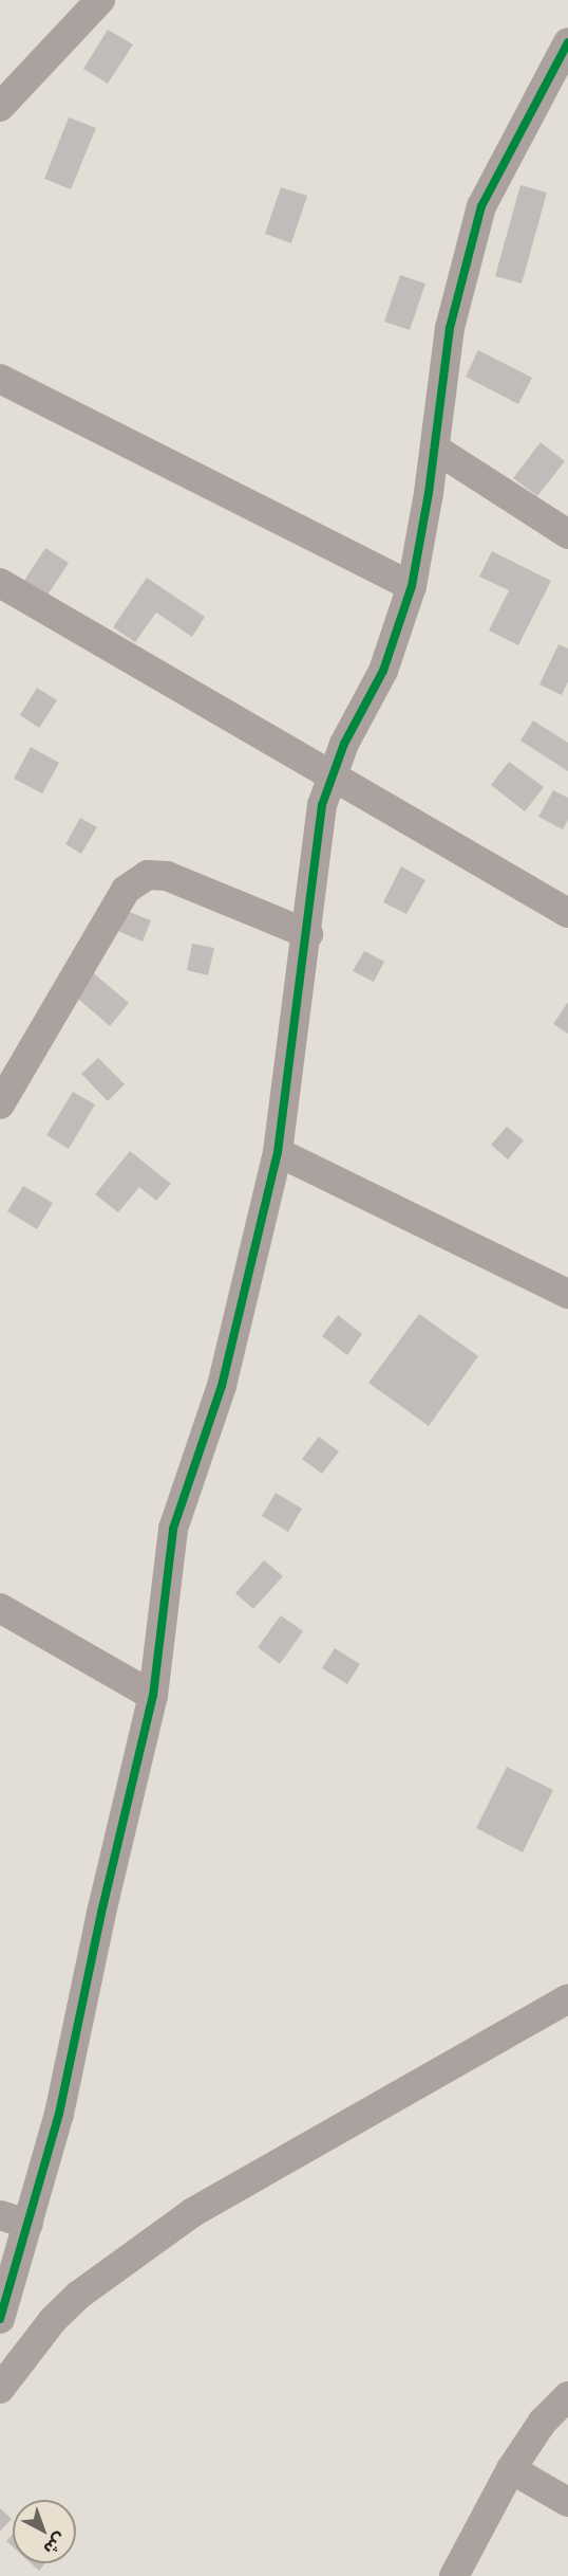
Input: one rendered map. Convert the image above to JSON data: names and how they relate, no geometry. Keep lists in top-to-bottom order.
{
  "north": "bottom right"
}
